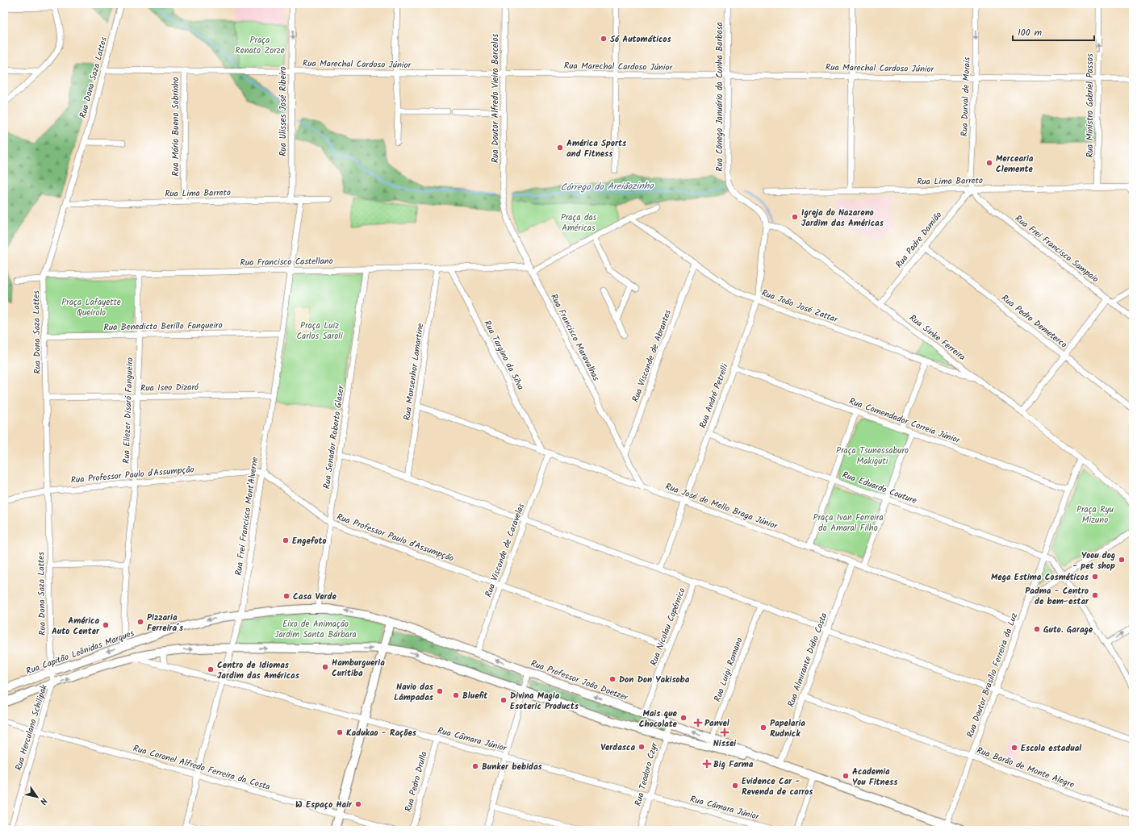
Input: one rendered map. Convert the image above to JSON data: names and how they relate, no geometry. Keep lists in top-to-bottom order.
{
  "streets": {
    "main road": ["Rua Capitão Leônidas Marques", "Rua Professor João Doetzer"],
    "street": [
      "Rua Marechal Cardoso Júnior",
      "Rua Dona Saza Lattes",
      "Rua Cônego Januário da Cunha Barbosa",
      "Rua Durval de Morais",
      "Rua Doutor Alfredo Vieira Barcelos",
      "Rua Ministro Gabriel Passos",
      "Rua Ulisses José Ribeiro",
      "Rua Mário Bueno Sobrinho",
      "Rua Lima Barreto",
      "Rua Padre Damião",
      "Rua Frei Francisco Sampaio",
      "Rua Francisco Castellano",
      "Rua João José Zattar",
      "Rua Pedro Demeterco",
      "Rua Benedicto Berillo Fangueiro",
      "Rua Francisco Maravalhas",
      "Rua Sinke Ferreira",
      "Rua Targino da Silva",
      "Rua Visconde de Abrantes",
      "Rua Monsenhor Lamartine",
      "Rua Iseo Dizaró",
      "Rua André Petrelli",
      "Rua Eliezer Disaró Fangueiro",
      "Rua Comendador Correia Júnior",
      "Rua Senador Roberto Glaser",
      "Rua Professor Paulo d'Assumpção",
      "Rua Eduardo Couture",
      "Rua José de Mello Braga Júnior",
      "Rua Frei Francisco Mont'Alverne",
      "Rua Visconde de Caravelas",
      "Rua Nicolau Copérnico",
      "Rua Almirante Dídio Costa",
      "Rua Luigi Romano",
      "Rua Doutor Brasílio Ferreira da Luz",
      "Rua Herculano Schilipak",
      "Rua Câmara Júnior",
      "Rua Coronel Alfredo Ferreira da Costa",
      "Rua Barão de Monte Alegre",
      "Rua Teodoro Czyr",
      "Rua Pedro Drulla"
    ]
  },
  "crossings": [
    ["Rua Marechal Cardoso Júnior", "Rua Dona Saza Lattes"],
    ["Rua Marechal Cardoso Júnior", "Rua Cônego Januário da Cunha Barbosa"],
    ["Rua Marechal Cardoso Júnior", "Rua Durval de Morais"],
    ["Rua Marechal Cardoso Júnior", "Rua Doutor Alfredo Vieira Barcelos"],
    ["Rua Marechal Cardoso Júnior", "Rua Ministro Gabriel Passos"],
    ["Rua Marechal Cardoso Júnior", "Rua Ulisses José Ribeiro"],
    ["Rua Marechal Cardoso Júnior", "Rua Mário Bueno Sobrinho"],
    ["Rua Dona Saza Lattes", "Rua Lima Barreto"],
    ["Rua Dona Saza Lattes", "Rua Francisco Castellano"],
    ["Rua Dona Saza Lattes", "Rua Benedicto Berillo Fangueiro"],
    ["Rua Dona Saza Lattes", "Rua Iseo Dizaró"],
    ["Rua Dona Saza Lattes", "Rua Professor Paulo d'Assumpção"],
    ["Rua Dona Saza Lattes", "Rua Capitão Leônidas Marques"],
    ["Rua Dona Saza Lattes", "Rua Herculano Schilipak"],
    ["Rua Cônego Januário da Cunha Barbosa", "Rua Sinke Ferreira"],
    ["Rua Cônego Januário da Cunha Barbosa", "Rua André Petrelli"],
    ["Rua Durval de Morais", "Rua Lima Barreto"],
    ["Rua Durval de Morais", "Rua Padre Damião"],
    ["Rua Durval de Morais", "Rua Frei Francisco Sampaio"],
    ["Rua Doutor Alfredo Vieira Barcelos", "Rua Francisco Maravalhas"],
    ["Rua Ministro Gabriel Passos", "Rua Lima Barreto"],
    ["Rua Ulisses José Ribeiro", "Rua Lima Barreto"],
    ["Rua Mário Bueno Sobrinho", "Rua Lima Barreto"],
    ["Rua Lima Barreto", "Rua Padre Damião"],
    ["Rua Lima Barreto", "Rua Frei Francisco Sampaio"],
    ["Rua Lima Barreto", "Rua Frei Francisco Mont'Alverne"],
    ["Rua Padre Damião", "Rua Frei Francisco Sampaio"],
    ["Rua Padre Damião", "Rua Pedro Demeterco"],
    ["Rua Padre Damião", "Rua Sinke Ferreira"],
    ["Rua Francisco Castellano", "Rua João José Zattar"],
    ["Rua Francisco Castellano", "Rua Francisco Maravalhas"],
    ["Rua Francisco Castellano", "Rua Targino da Silva"],
    ["Rua Francisco Castellano", "Rua Monsenhor Lamartine"],
    ["Rua Francisco Castellano", "Rua Eliezer Disaró Fangueiro"],
    ["Rua Francisco Castellano", "Rua Senador Roberto Glaser"],
    ["Rua Francisco Castellano", "Rua Frei Francisco Mont'Alverne"],
    ["Rua João José Zattar", "Rua Sinke Ferreira"],
    ["Rua João José Zattar", "Rua Visconde de Abrantes"],
    ["Rua João José Zattar", "Rua André Petrelli"],
    ["Rua Benedicto Berillo Fangueiro", "Rua Eliezer Disaró Fangueiro"],
    ["Rua Benedicto Berillo Fangueiro", "Rua Frei Francisco Mont'Alverne"],
    ["Rua Francisco Maravalhas", "Rua Visconde de Abrantes"],
    ["Rua Francisco Maravalhas", "Rua José de Mello Braga Júnior"],
    ["Rua Sinke Ferreira", "Rua André Petrelli"],
    ["Rua Sinke Ferreira", "Rua Doutor Brasílio Ferreira da Luz"],
    ["Rua Targino da Silva", "Rua José de Mello Braga Júnior"],
    ["Rua Monsenhor Lamartine", "Rua José de Mello Braga Júnior"],
    ["Rua Iseo Dizaró", "Rua Eliezer Disaró Fangueiro"],
    ["Rua Iseo Dizaró", "Rua Frei Francisco Mont'Alverne"],
    ["Rua André Petrelli", "Rua Comendador Correia Júnior"],
    ["Rua André Petrelli", "Rua Eduardo Couture"],
    ["Rua André Petrelli", "Rua José de Mello Braga Júnior"],
    ["Rua Eliezer Disaró Fangueiro", "Rua Professor Paulo d'Assumpção"],
    ["Rua Eliezer Disaró Fangueiro", "Rua Capitão Leônidas Marques"],
    ["Rua Comendador Correia Júnior", "Rua Doutor Brasílio Ferreira da Luz"],
    ["Rua Senador Roberto Glaser", "Rua Professor Paulo d'Assumpção"],
    ["Rua Senador Roberto Glaser", "Rua Capitão Leônidas Marques"],
    ["Rua Professor Paulo d'Assumpção", "Rua Frei Francisco Mont'Alverne"],
    ["Rua Professor Paulo d'Assumpção", "Rua Visconde de Caravelas"],
    ["Rua Professor Paulo d'Assumpção", "Rua Nicolau Copérnico"],
    ["Rua Eduardo Couture", "Rua Doutor Brasílio Ferreira da Luz"],
    ["Rua José de Mello Braga Júnior", "Rua Visconde de Caravelas"],
    ["Rua José de Mello Braga Júnior", "Rua Almirante Dídio Costa"],
    ["Rua José de Mello Braga Júnior", "Rua Doutor Brasílio Ferreira da Luz"],
    ["Rua Frei Francisco Mont'Alverne", "Rua Capitão Leônidas Marques"],
    ["Rua Frei Francisco Mont'Alverne", "Rua Câmara Júnior"],
    ["Rua Frei Francisco Mont'Alverne", "Rua Coronel Alfredo Ferreira da Costa"],
    ["Rua Visconde de Caravelas", "Rua Professor João Doetzer"],
    ["Rua Nicolau Copérnico", "Rua Professor João Doetzer"],
    ["Rua Capitão Leônidas Marques", "Rua Professor João Doetzer"],
    ["Rua Capitão Leônidas Marques", "Rua Herculano Schilipak"],
    ["Rua Almirante Dídio Costa", "Rua Professor João Doetzer"],
    ["Rua Almirante Dídio Costa", "Rua Barão de Monte Alegre"],
    ["Rua Luigi Romano", "Rua Professor João Doetzer"],
    ["Rua Doutor Brasílio Ferreira da Luz", "Rua Professor João Doetzer"],
    ["Rua Doutor Brasílio Ferreira da Luz", "Rua Barão de Monte Alegre"],
    ["Rua Professor João Doetzer", "Rua Teodoro Czyr"],
    ["Rua Herculano Schilipak", "Rua Coronel Alfredo Ferreira da Costa"],
    ["Rua Câmara Júnior", "Rua Teodoro Czyr"],
    ["Rua Câmara Júnior", "Rua Pedro Drulla"]
  ],
  "one_way": ["Rua Durval de Morais", "Rua Ministro Gabriel Passos"],
  "water": ["Córrego do Areiãozinho"],
  "parks": [
    "Praça Renato Zorze",
    "Praça das Américas",
    "Praça Lafayette Queirolo",
    "Praça Luiz Carlos Saroli",
    "Praça Tsunessaburo Makiguti",
    "Praça Ryu Mizuno",
    "Praça Ivan Ferreira do Amaral Filho",
    "Eixo de Animação Jardim Santa Bárbara"
  ],
  "places": {
    "other": [
      "Só Automáticos",
      "América Sports and Fitness",
      "Mercearia Clemente",
      "Igreja do Nazareno Jardim das Américas",
      "Engefoto",
      "Yoou dog - pet shop",
      "Mega Estima Cosméticos",
      "Padma - Centro de bem-estar",
      "Casa Verde",
      "Pizzaria Ferreira´s",
      "América Auto Center",
      "Guto. Garage",
      "Hamburgueria Curitiba",
      "Centro de Idiomas Jardim das Américas",
      "Don Don Yakisoba",
      "Navio das Lâmpadas",
      "Bluefit",
      "Divina Magia Esoteric Products",
      "Mais que Chocolate",
      "Papelaria Rudnick",
      "Kadukao - Rações",
      "Verdasca",
      "Escola estadual",
      "Bunker bebidas",
      "Academia You Fitness",
      "Evidence Car - Revenda de carros",
      "W Espaço Hair"
    ],
    "health": ["Panvel", "Nissei", "Big Farma"]
  },
  "scale_bar": "100 m",
  "north": "bottom right"
}
